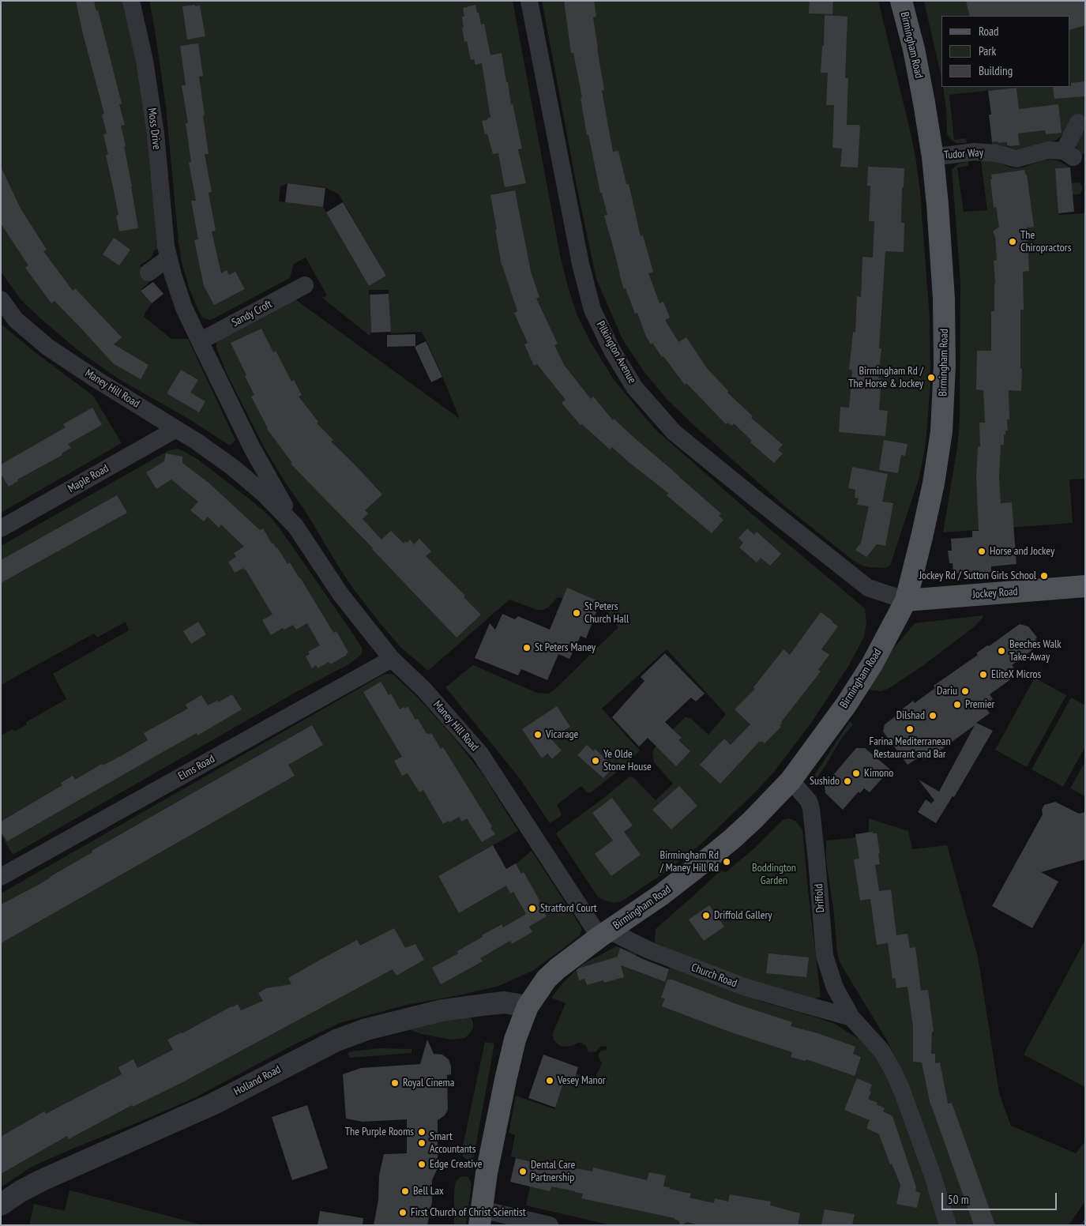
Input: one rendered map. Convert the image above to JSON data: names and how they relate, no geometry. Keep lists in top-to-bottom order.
{
  "streets": {
    "main road": ["Birmingham Road", "Jockey Road"],
    "street": [
      "Moss Drive",
      "Tudor Way",
      "Sandy Croft",
      "Pilkington Avenue",
      "Maney Hill Road",
      "Maple Road",
      "Elms Road",
      "Driffold",
      "Church Road",
      "Holland Road"
    ]
  },
  "crossings": [
    ["Birmingham Road", "Tudor Way"],
    ["Birmingham Road", "Pilkington Avenue"],
    ["Birmingham Road", "Maney Hill Road"],
    ["Birmingham Road", "Jockey Road"],
    ["Birmingham Road", "Driffold"],
    ["Birmingham Road", "Church Road"],
    ["Birmingham Road", "Holland Road"],
    ["Moss Drive", "Sandy Croft"],
    ["Moss Drive", "Maney Hill Road"],
    ["Sandy Croft", "Maney Hill Road"],
    ["Pilkington Avenue", "Jockey Road"],
    ["Maney Hill Road", "Maple Road"],
    ["Maney Hill Road", "Elms Road"],
    ["Maney Hill Road", "Church Road"],
    ["Driffold", "Church Road"]
  ],
  "parks": ["Boddington Garden"],
  "places": [
    "The Chiropractors",
    "Birmingham Rd / The Horse & Jockey",
    "Horse and Jockey",
    "Jockey Rd / Sutton Girls School",
    "St Peters Church Hall",
    "St Peters Maney",
    "Beeches Walk Take-Away",
    "EliteX Micros",
    "Dariu",
    "Premier",
    "Dilshad",
    "Farina Mediterranean Restaurant and Bar",
    "Vicarage",
    "Ye Olde Stone House",
    "Kimono",
    "Sushido",
    "Birmingham Rd / Maney Hill Rd",
    "Stratford Court",
    "Driffold Gallery",
    "Vesey Manor",
    "Royal Cinema",
    "The Purple Rooms",
    "Smart Accountants",
    "Edge Creative",
    "Dental Care Partnership",
    "Bell Lax",
    "First Church of Christ Scientist"
  ],
  "legend": ["Road", "Park", "Building"],
  "scale_bar": "50 m"
}
